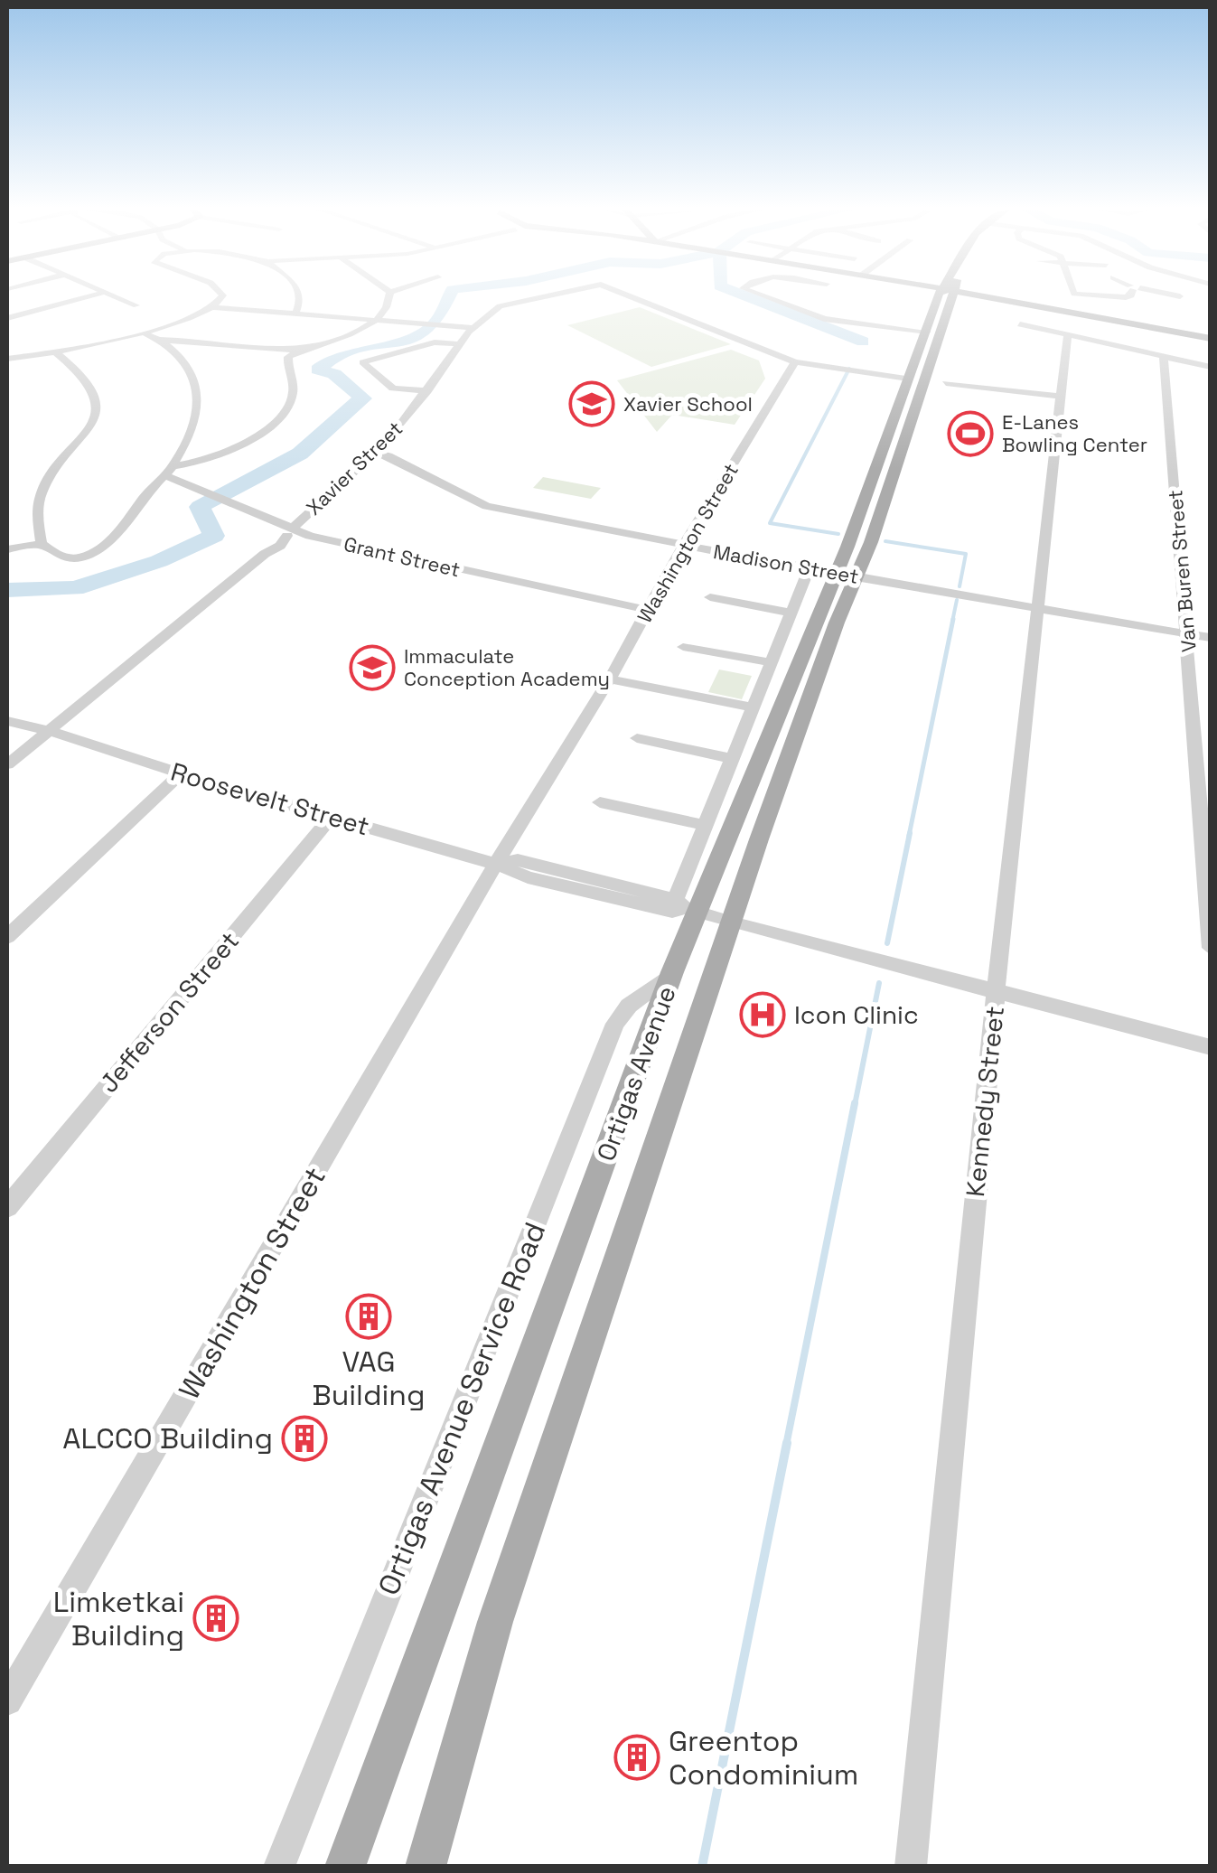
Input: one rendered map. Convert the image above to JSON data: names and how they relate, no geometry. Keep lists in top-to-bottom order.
{
  "streets": {
    "main road": ["Ortigas Avenue"],
    "street": [
      "Xavier Street",
      "Washington Street",
      "Grant Street",
      "Madison Street",
      "Van Buren Street",
      "Roosevelt Street",
      "Jefferson Street",
      "Kennedy Street",
      "Ortigas Avenue Service Road"
    ]
  },
  "crossings": [
    ["Xavier Street", "Washington Street"],
    ["Xavier Street", "Grant Street"],
    ["Xavier Street", "Madison Street"],
    ["Xavier Street", "Roosevelt Street"],
    ["Xavier Street", "Ortigas Avenue"],
    ["Washington Street", "Grant Street"],
    ["Washington Street", "Madison Street"],
    ["Washington Street", "Roosevelt Street"],
    ["Madison Street", "Van Buren Street"],
    ["Madison Street", "Ortigas Avenue"],
    ["Madison Street", "Kennedy Street"],
    ["Roosevelt Street", "Jefferson Street"],
    ["Ortigas Avenue", "Ortigas Avenue Service Road"]
  ],
  "places": {
    "school or university": ["Xavier School", "Immaculate Conception Academy"],
    "sports": ["E-Lanes Bowling Center"],
    "hospital": ["Icon Clinic"],
    "building": [
      "VAG Building",
      "ALCCO Building",
      "Limketkai Building",
      "Greentop Condominium"
    ]
  }
}
